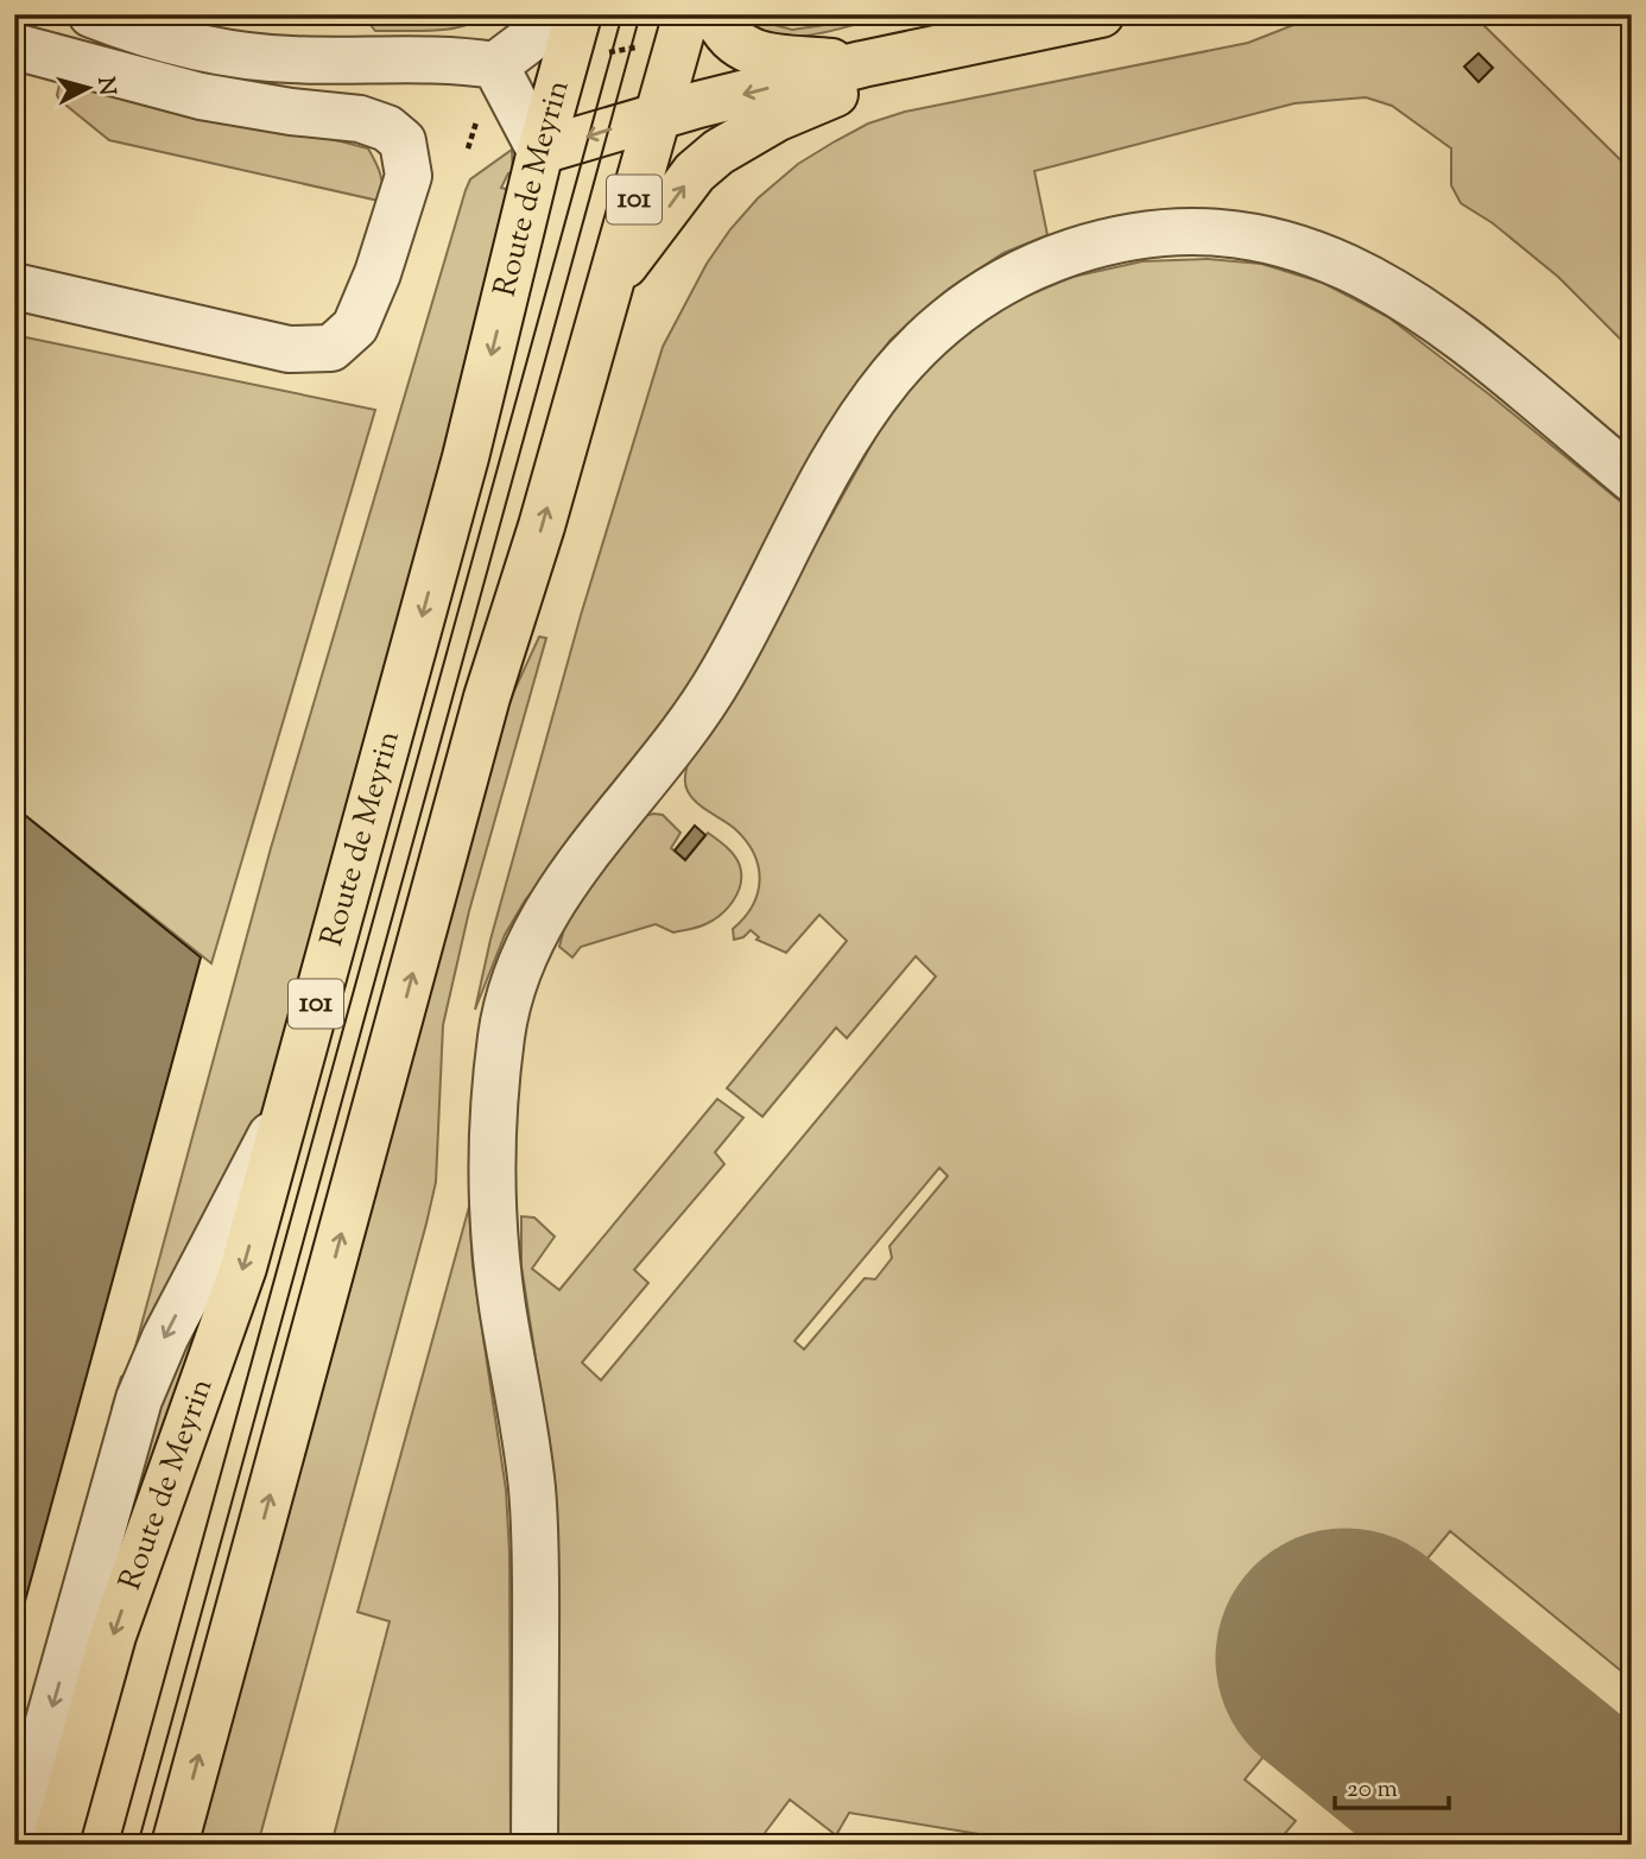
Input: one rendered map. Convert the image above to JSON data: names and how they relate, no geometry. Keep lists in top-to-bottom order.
{
  "streets": {
    "main road": ["Route de Meyrin", "101"]
  },
  "scale_bar": "20 m",
  "north": "right"
}
